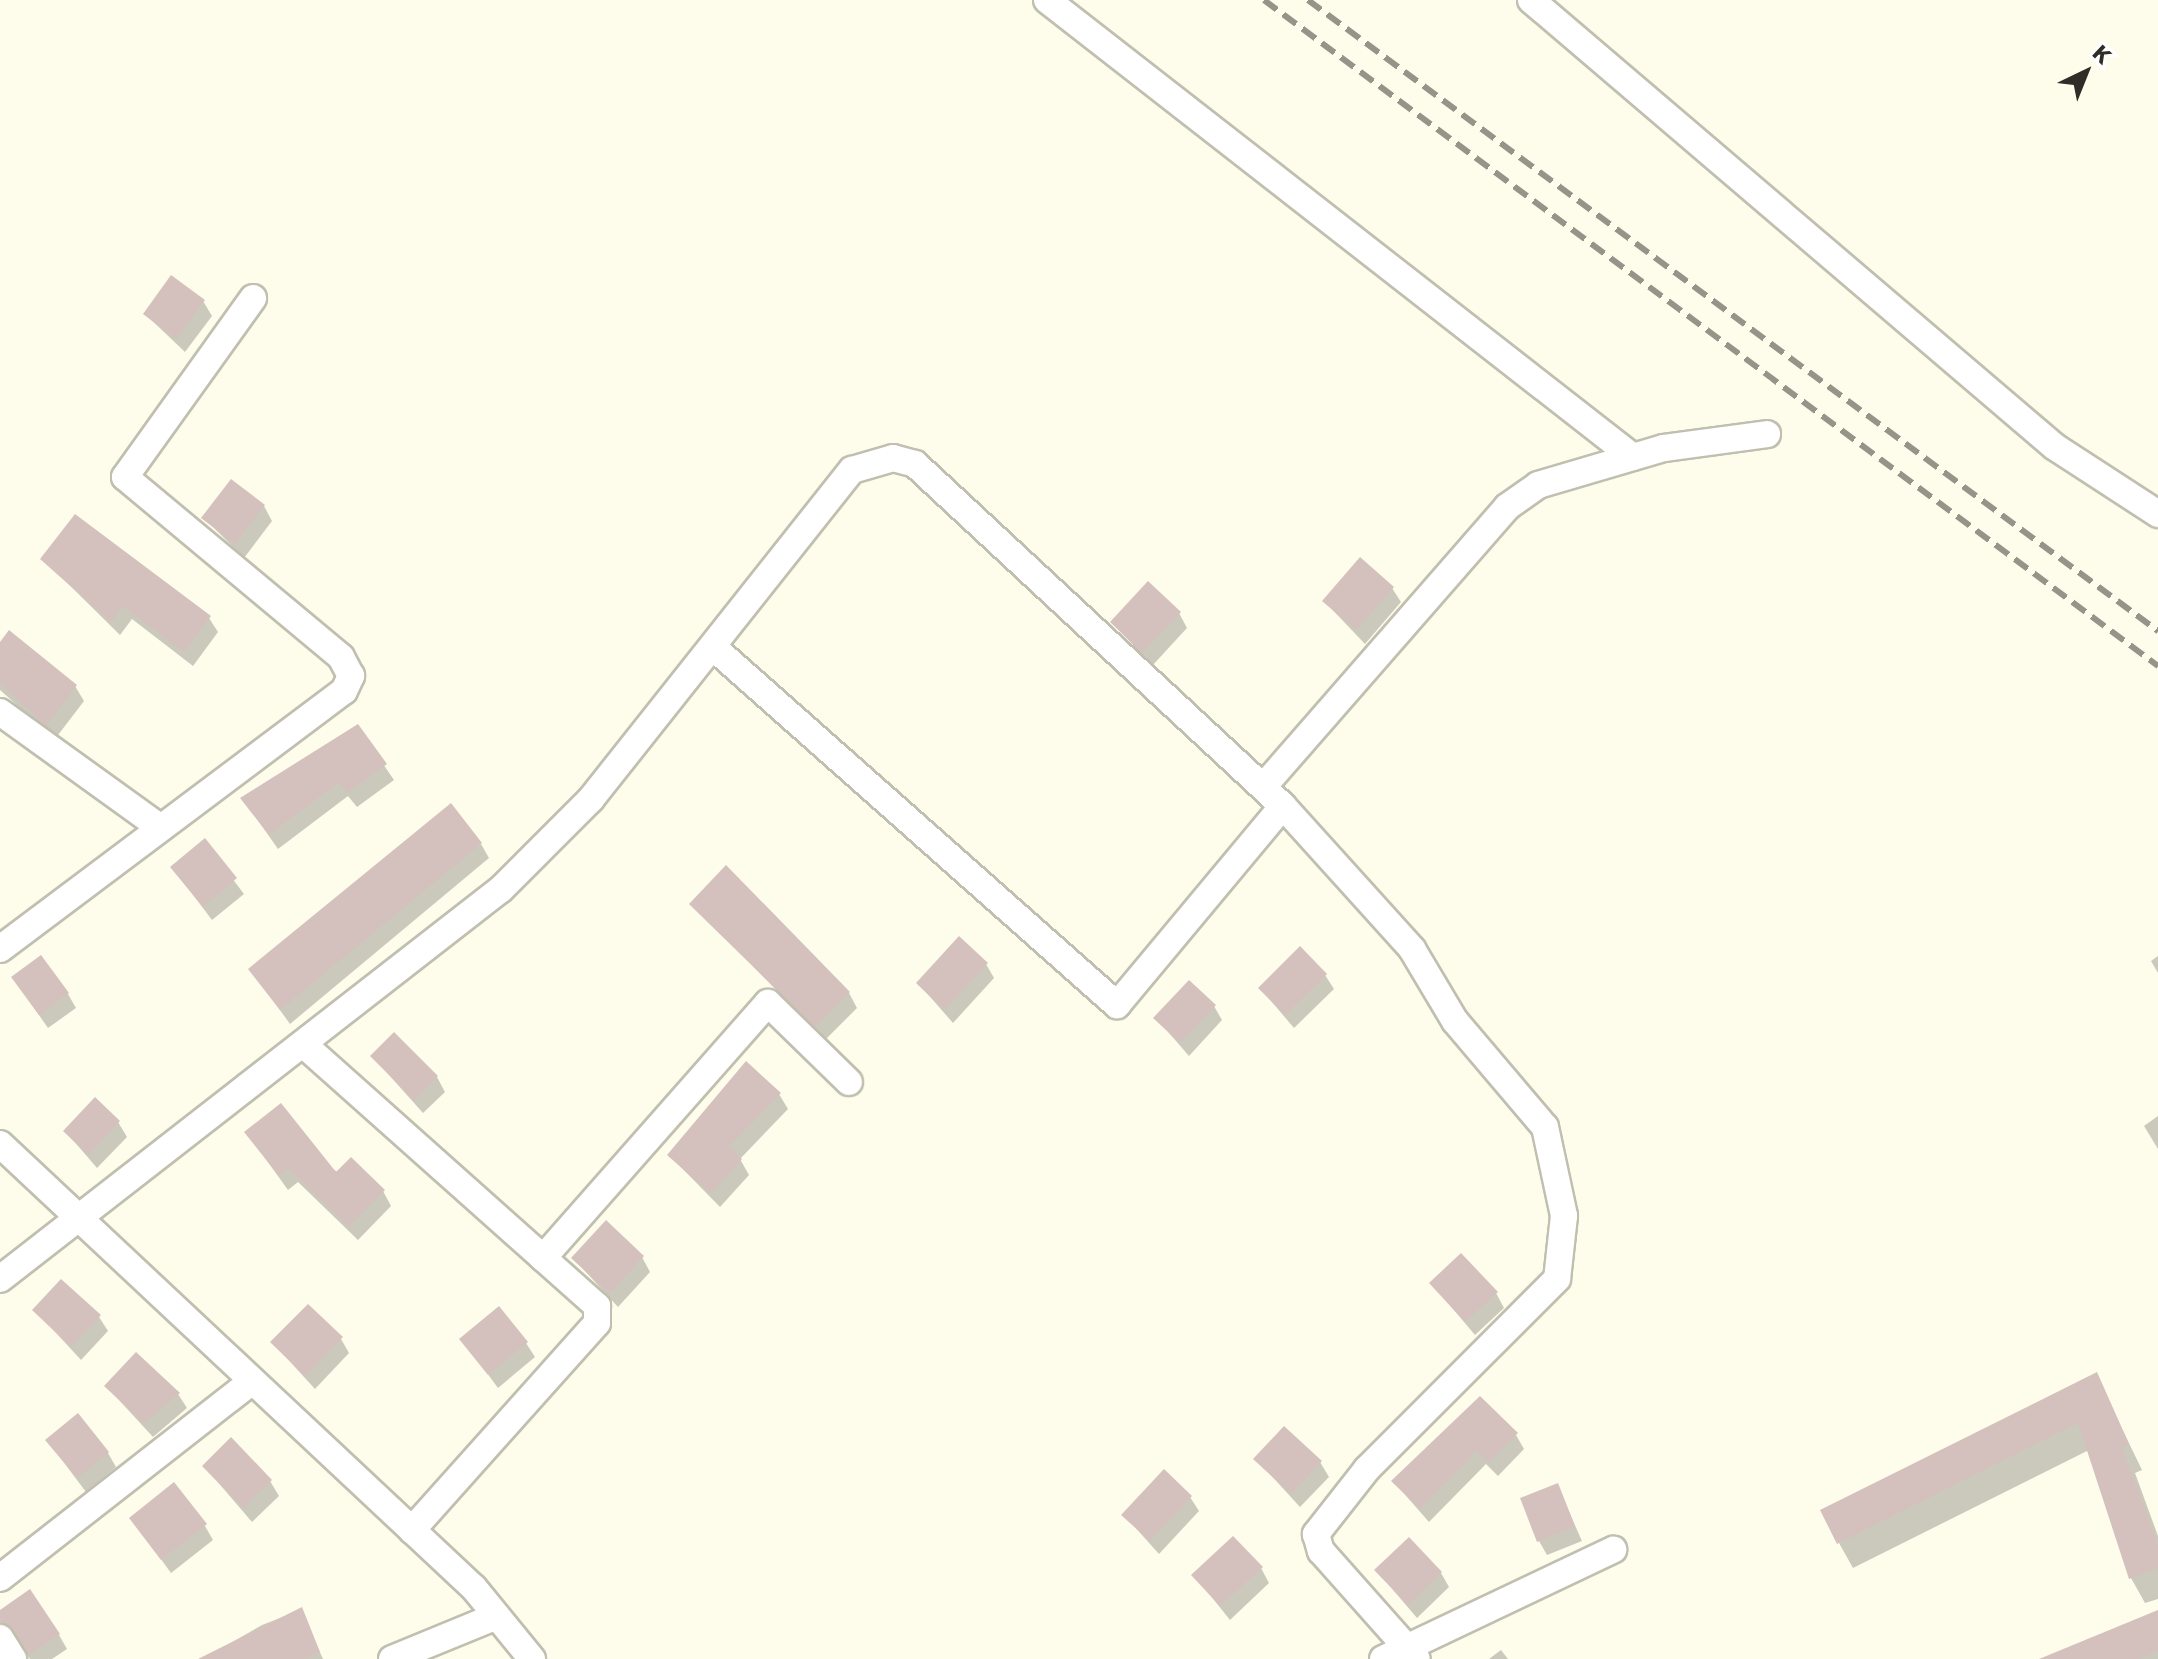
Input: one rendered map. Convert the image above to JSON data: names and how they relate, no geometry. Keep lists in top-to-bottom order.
{
  "north": "top right"
}
